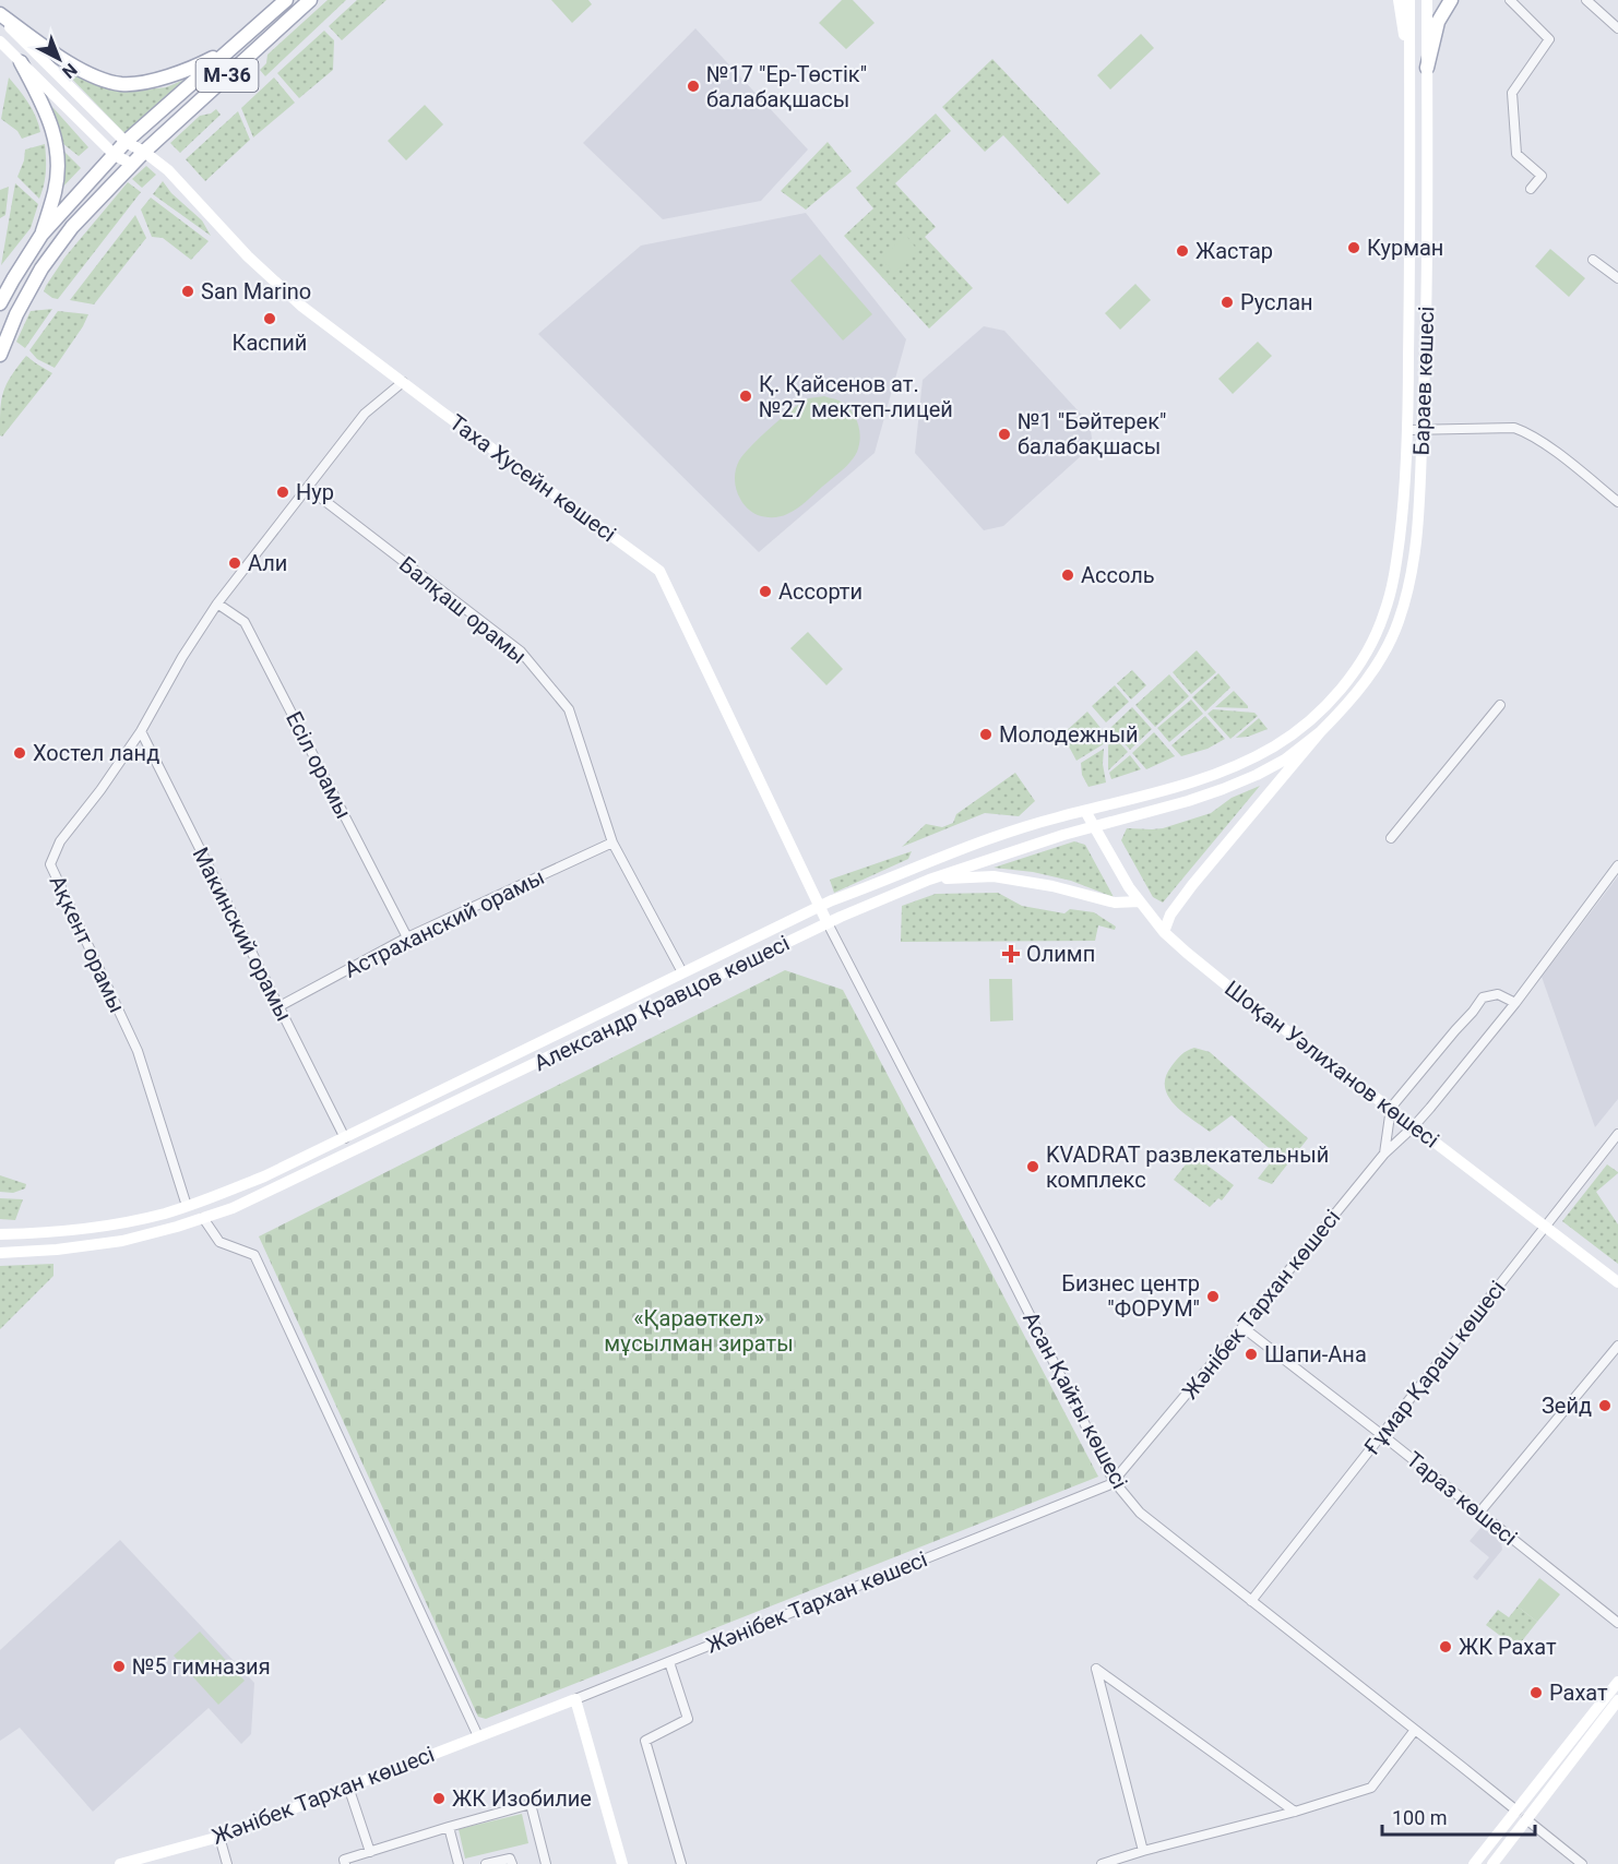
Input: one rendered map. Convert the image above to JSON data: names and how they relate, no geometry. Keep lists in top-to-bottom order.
{
  "streets": {
    "main road": [
      "M-36",
      "Бараев көшесі",
      "Таха Хусейн көшесі",
      "Александр Кравцов көшесі",
      "Шоқан Уәлиханов көшесі",
      "Жәнібек Тархан көшесі",
      "Асан Қайғы көшесі"
    ],
    "street": [
      "Балқаш орамы",
      "Есіл орамы",
      "Астраханский орамы",
      "Макинский орамы",
      "Ақкент орамы",
      "Ғұмар Қараш көшесі",
      "Тараз көшесі"
    ]
  },
  "crossings": [
    ["M-36", "Таха Хусейн көшесі"],
    ["Бараев көшесі", "Александр Кравцов көшесі"],
    ["Таха Хусейн көшесі", "Ақкент орамы"],
    ["Таха Хусейн көшесі", "Александр Кравцов көшесі"],
    ["Таха Хусейн көшесі", "Асан Қайғы көшесі"],
    ["Балқаш орамы", "Астраханский орамы"],
    ["Балқаш орамы", "Ақкент орамы"],
    ["Балқаш орамы", "Александр Кравцов көшесі"],
    ["Есіл орамы", "Астраханский орамы"],
    ["Есіл орамы", "Ақкент орамы"],
    ["Астраханский орамы", "Макинский орамы"],
    ["Макинский орамы", "Ақкент орамы"],
    ["Макинский орамы", "Александр Кравцов көшесі"],
    ["Ақкент орамы", "Александр Кравцов көшесі"],
    ["Александр Кравцов көшесі", "Шоқан Уәлиханов көшесі"],
    ["Александр Кравцов көшесі", "Асан Қайғы көшесі"],
    ["Шоқан Уәлиханов көшесі", "Жәнібек Тархан көшесі"],
    ["Шоқан Уәлиханов көшесі", "Ғұмар Қараш көшесі"],
    ["Жәнібек Тархан көшесі", "Асан Қайғы көшесі"],
    ["Жәнібек Тархан көшесі", "Тараз көшесі"],
    ["Ғұмар Қараш көшесі", "Асан Қайғы көшесі"],
    ["Ғұмар Қараш көшесі", "Тараз көшесі"]
  ],
  "parks": ["«Қараөткел» мұсылман зираты"],
  "places": {
    "other": [
      "№17 \"Ер-Төстік\" балабақшасы",
      "Курман",
      "Жастар",
      "San Marino",
      "Руслан",
      "Каспий",
      "Қ. Қайсенов ат. №27 мектеп-лицей",
      "№1 \"Бәйтерек\" балабақшасы",
      "Нур",
      "Али",
      "Ассоль",
      "Ассорти",
      "Молодежный",
      "Хостел ланд",
      "KVADRAT развлекательный комплекс",
      "Бизнес центр \"ФОРУМ\"",
      "Шапи-Ана",
      "Зейд",
      "ЖК Рахат",
      "№5 гимназия",
      "Рахат",
      "ЖК Изобилие"
    ],
    "health": ["Олимп"]
  },
  "scale_bar": "100 m",
  "north": "bottom right"
}
